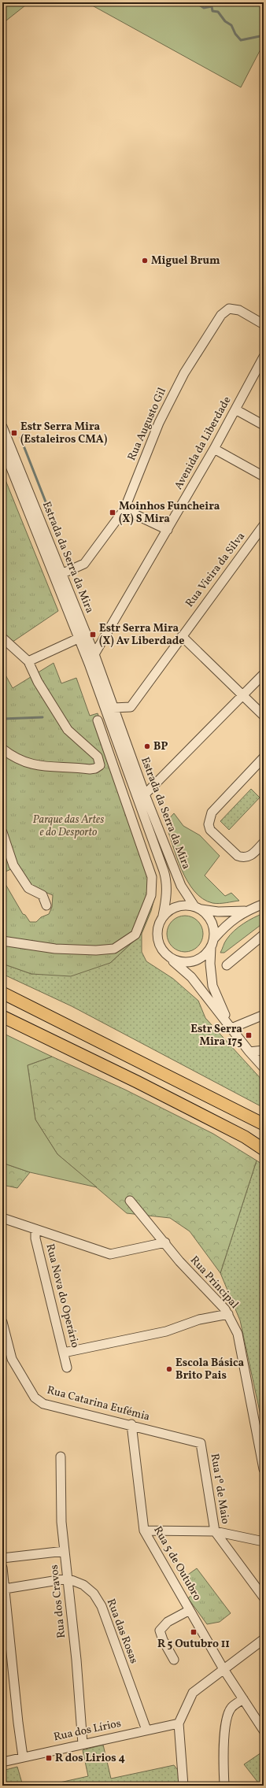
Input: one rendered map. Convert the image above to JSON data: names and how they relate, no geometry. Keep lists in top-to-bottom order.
{
  "streets": {
    "street": [
      "Rua Augusto Gil",
      "Avenida da Liberdade",
      "Estrada da Serra da Mira",
      "Rua Vieira da Silva",
      "Rua Principal",
      "Rua Nova do Operário",
      "Rua Catarina Eufémia",
      "Rua 1º de Maio",
      "Rua 5 de Outubro",
      "Rua dos Cravos",
      "Rua das Rosas",
      "Rua dos Lírios"
    ]
  },
  "crossings": [
    ["Rua Augusto Gil", "Estrada da Serra da Mira"],
    ["Avenida da Liberdade", "Estrada da Serra da Mira"],
    ["Estrada da Serra da Mira", "Rua Vieira da Silva"],
    ["Rua Catarina Eufémia", "Rua 1º de Maio"],
    ["Rua Catarina Eufémia", "Rua 5 de Outubro"],
    ["Rua dos Cravos", "Rua das Rosas"],
    ["Rua dos Cravos", "Rua dos Lírios"],
    ["Rua das Rosas", "Rua dos Lírios"]
  ],
  "parks": ["Parque das Artes e do Desporto"],
  "places": {
    "other": ["Miguel Brum", "BP", "Escola Básica Brito Pais"],
    "transit": [
      "Estr Serra Mira (Estaleiros CMA)",
      "Moinhos Funcheira (X) S Mira",
      "Estr Serra Mira (X) Av Liberdade",
      "Estr Serra Mira 175",
      "R 5 Outubro 11",
      "R dos Lirios 4"
    ]
  }
}
